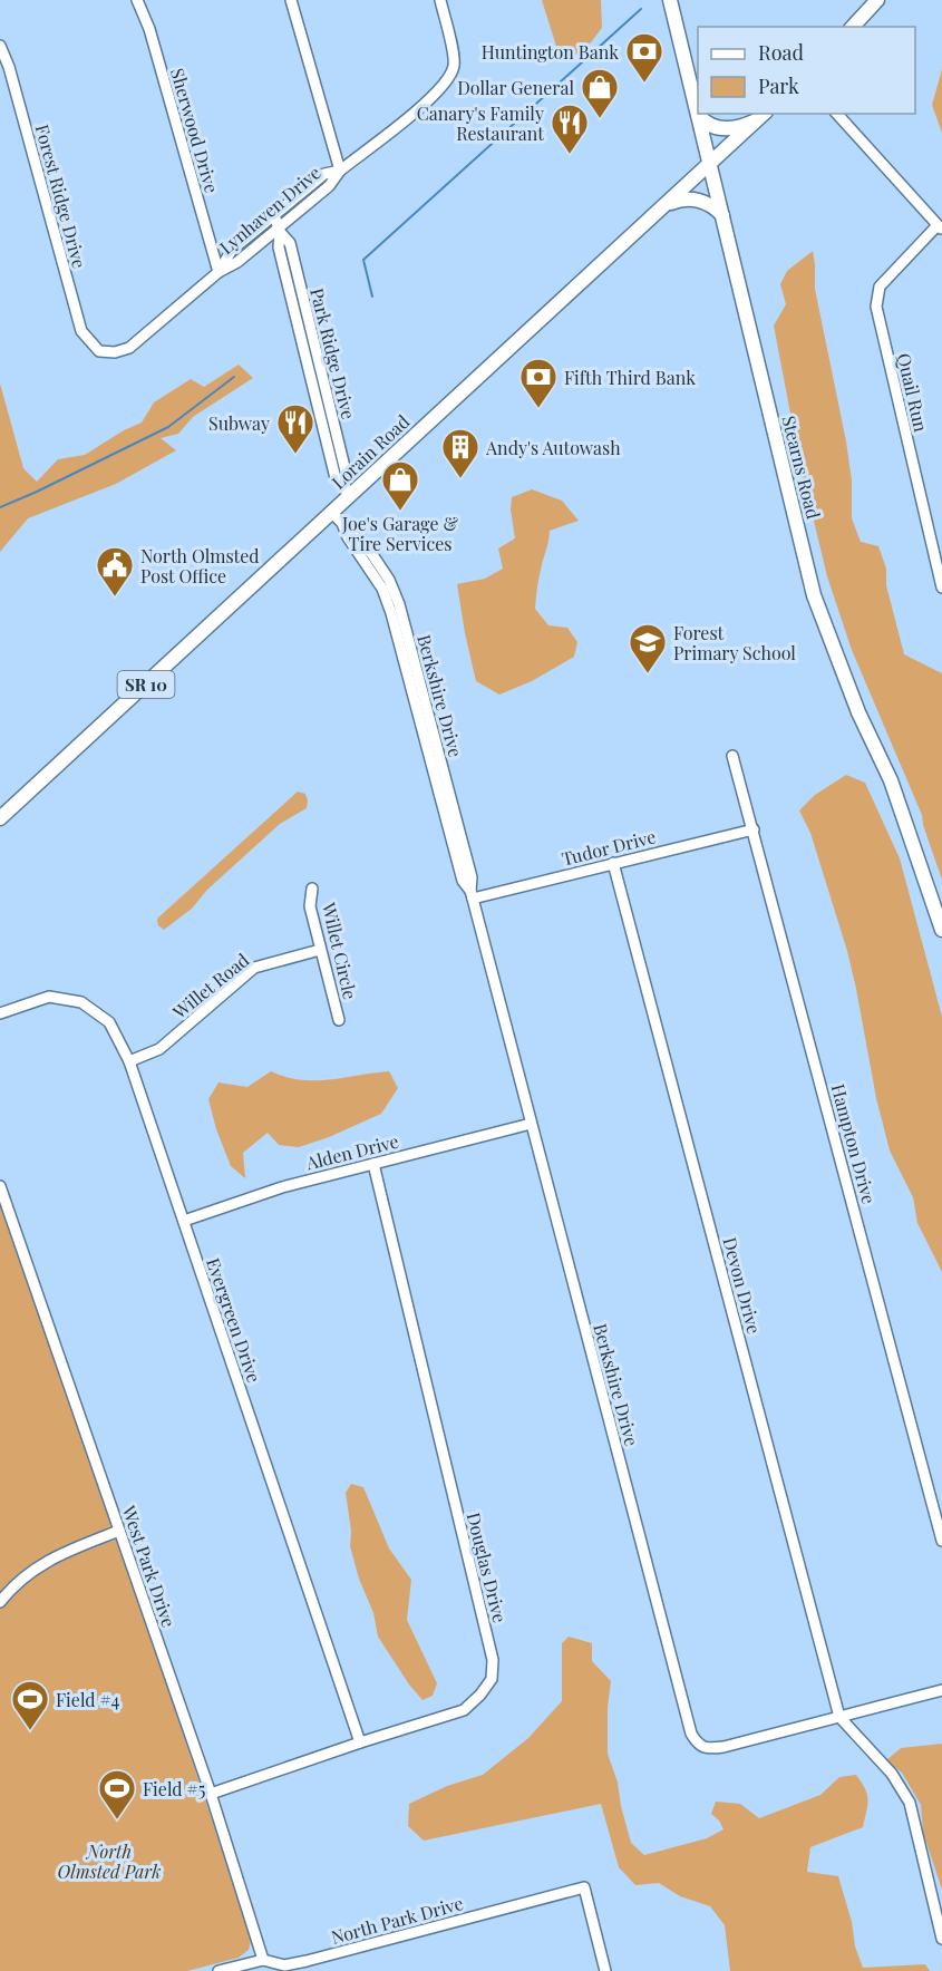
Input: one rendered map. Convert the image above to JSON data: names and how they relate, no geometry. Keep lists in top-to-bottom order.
{
  "streets": {
    "main road": ["Lorain Road", "Stearns Road", "SR 10"],
    "street": [
      "Sherwood Drive",
      "Forest Ridge Drive",
      "Lynhaven Drive",
      "Park Ridge Drive",
      "Quail Run",
      "Berkshire Drive",
      "Tudor Drive",
      "Willet Circle",
      "Willet Road",
      "Hampton Drive",
      "Alden Drive",
      "Devon Drive",
      "Evergreen Drive",
      "West Park Drive",
      "Douglas Drive",
      "North Park Drive"
    ]
  },
  "crossings": [
    ["Sherwood Drive", "Lynhaven Drive"],
    ["Forest Ridge Drive", "Lynhaven Drive"],
    ["Lynhaven Drive", "Park Ridge Drive"],
    ["Park Ridge Drive", "Lorain Road"],
    ["Lorain Road", "Stearns Road"],
    ["Lorain Road", "Berkshire Drive"],
    ["Berkshire Drive", "Tudor Drive"],
    ["Berkshire Drive", "Alden Drive"],
    ["Berkshire Drive", "Devon Drive"],
    ["Tudor Drive", "Hampton Drive"],
    ["Tudor Drive", "Devon Drive"],
    ["Willet Circle", "Willet Road"],
    ["Willet Road", "Evergreen Drive"],
    ["Alden Drive", "Evergreen Drive"],
    ["Alden Drive", "Douglas Drive"],
    ["Evergreen Drive", "Douglas Drive"],
    ["West Park Drive", "Douglas Drive"],
    ["West Park Drive", "North Park Drive"]
  ],
  "parks": ["North Olmsted Park"],
  "places": {
    "bank": ["Huntington Bank", "Fifth Third Bank"],
    "shop": ["Dollar General", "Joe's Garage & Tire Services"],
    "restaurant": ["Canary's Family Restaurant", "Subway"],
    "building": ["Andy's Autowash"],
    "public building": ["North Olmsted Post Office"],
    "school or university": ["Forest Primary School"],
    "sports": ["Field #4", "Field #5"]
  },
  "legend": ["Road", "Park"]
}
